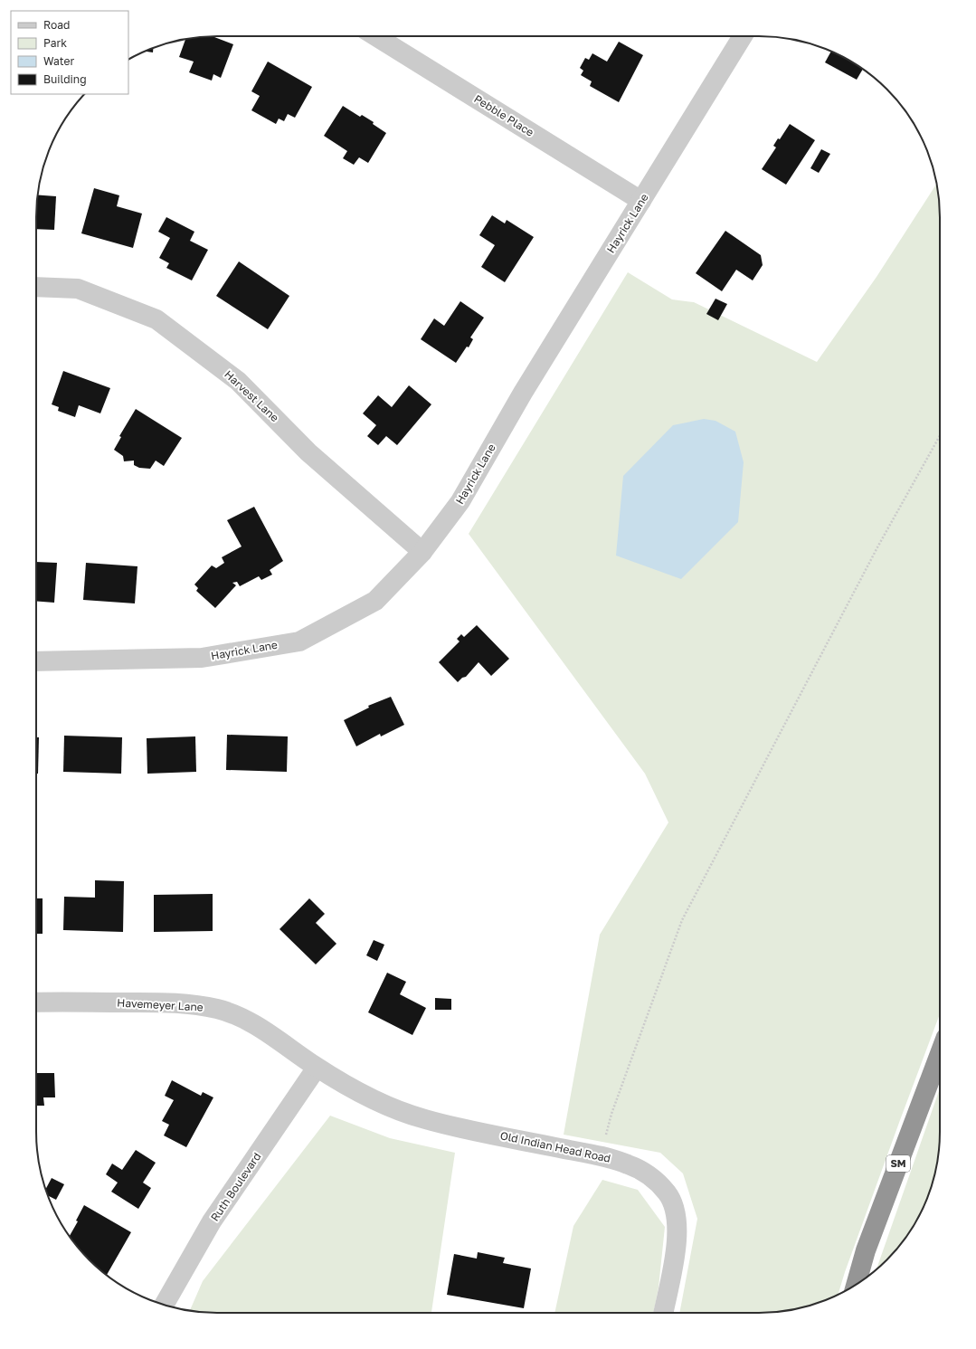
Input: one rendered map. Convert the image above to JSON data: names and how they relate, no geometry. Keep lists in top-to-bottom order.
{
  "streets": {
    "highway": ["SM"],
    "street": [
      "Pebble Place",
      "Hayrick Lane",
      "Harvest Lane",
      "Havemeyer Lane",
      "Old Indian Head Road",
      "Ruth Boulevard"
    ]
  },
  "crossings": [
    ["Pebble Place", "Hayrick Lane"],
    ["Hayrick Lane", "Harvest Lane"],
    ["Havemeyer Lane", "Old Indian Head Road"],
    ["Havemeyer Lane", "Ruth Boulevard"],
    ["Old Indian Head Road", "Ruth Boulevard"]
  ],
  "legend": [
    "Road",
    "Park",
    "Water",
    "Building"
  ]
}
